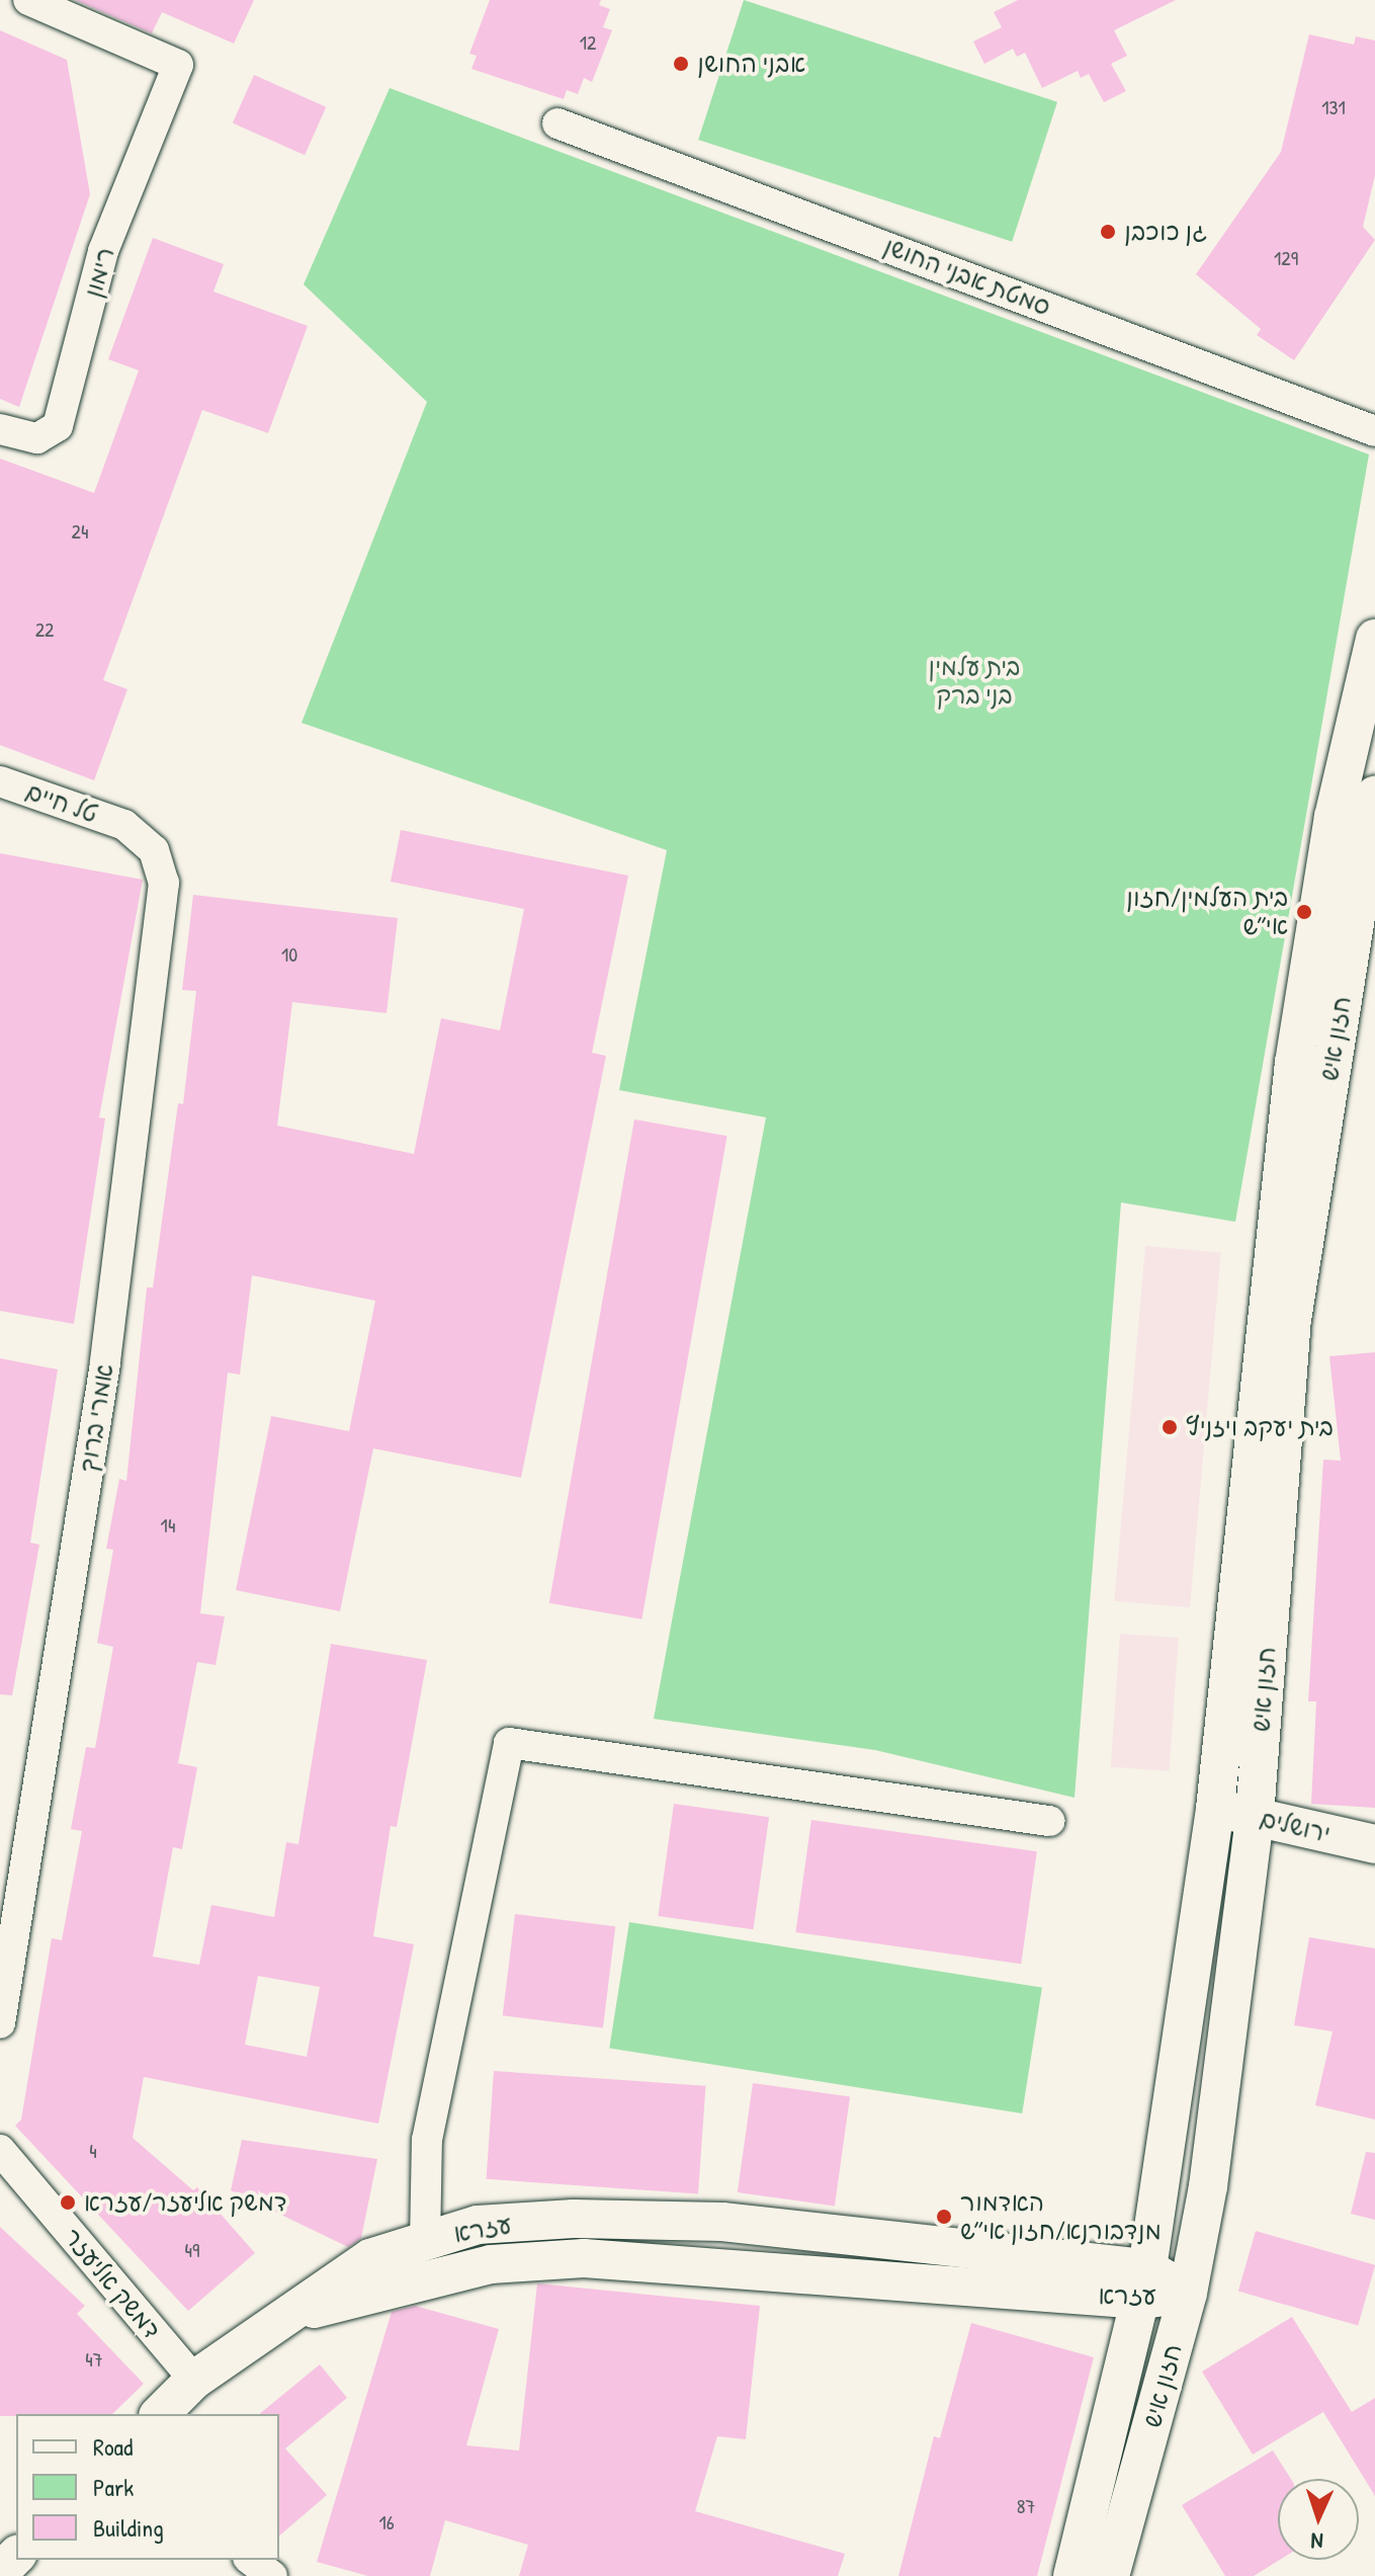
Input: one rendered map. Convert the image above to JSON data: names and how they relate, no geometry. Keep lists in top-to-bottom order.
{
  "streets": {
    "street": [
      "רימון",
      "סמטת אבני החושן",
      "טל חיים",
      "חזון איש",
      "אמרי ברוך",
      "ירושלים",
      "עזרא",
      "דמשק אליעזר"
    ]
  },
  "crossings": [
    ["טל חיים", "אמרי ברוך"],
    ["חזון איש", "ירושלים"],
    ["חזון איש", "עזרא"],
    ["עזרא", "דמשק אליעזר"]
  ],
  "parks": ["בית עלמין בני ברק"],
  "places": [
    "אבני החושן",
    "גן כוכבן",
    "בית העלמין/חזון אי״ש",
    "בית יעקב ויזניץ",
    "דמשק אליעזר/עזרא",
    "האדמור מנדבורנא/חזון אי״ש"
  ],
  "house_numbers": [
    "12",
    "131",
    "129",
    "24",
    "22",
    "10",
    "14",
    "4",
    "49",
    "47",
    "87",
    "16"
  ],
  "legend": ["Road", "Park", "Building"],
  "north": "bottom"
}
